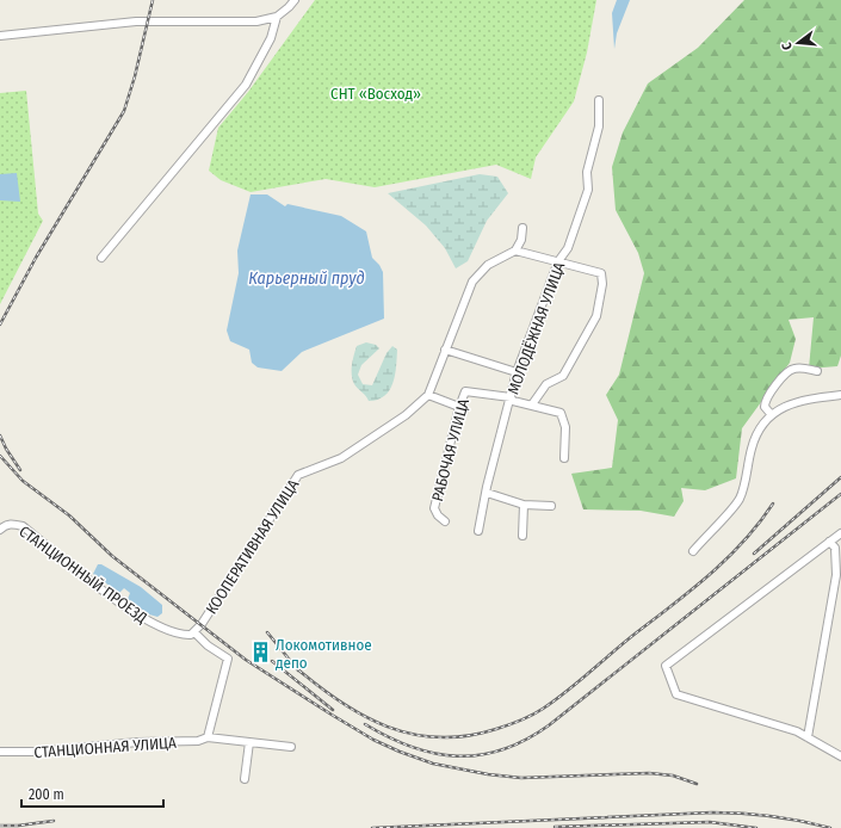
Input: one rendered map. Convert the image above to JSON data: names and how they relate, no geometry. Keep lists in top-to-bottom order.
{
  "streets": {
    "street": [
      "МОЛОДЁЖНАЯ УЛИЦА",
      "РАБОЧАЯ УЛИЦА",
      "КООПЕРАТИВНАЯ УЛИЦА",
      "СТАНЦИОННЫЙ ПРОЕЗД",
      "СТАНЦИОННАЯ УЛИЦА"
    ]
  },
  "crossings": [
    ["МОЛОДЁЖНАЯ УЛИЦА", "РАБОЧАЯ УЛИЦА"],
    ["КООПЕРАТИВНАЯ УЛИЦА", "СТАНЦИОННЫЙ ПРОЕЗД"]
  ],
  "water": ["Карьерный пруд"],
  "parks": ["СНТ «Восход»"],
  "places": {
    "building": ["Локомотивное депо"]
  },
  "scale_bar": "200 m",
  "north": "left"
}
